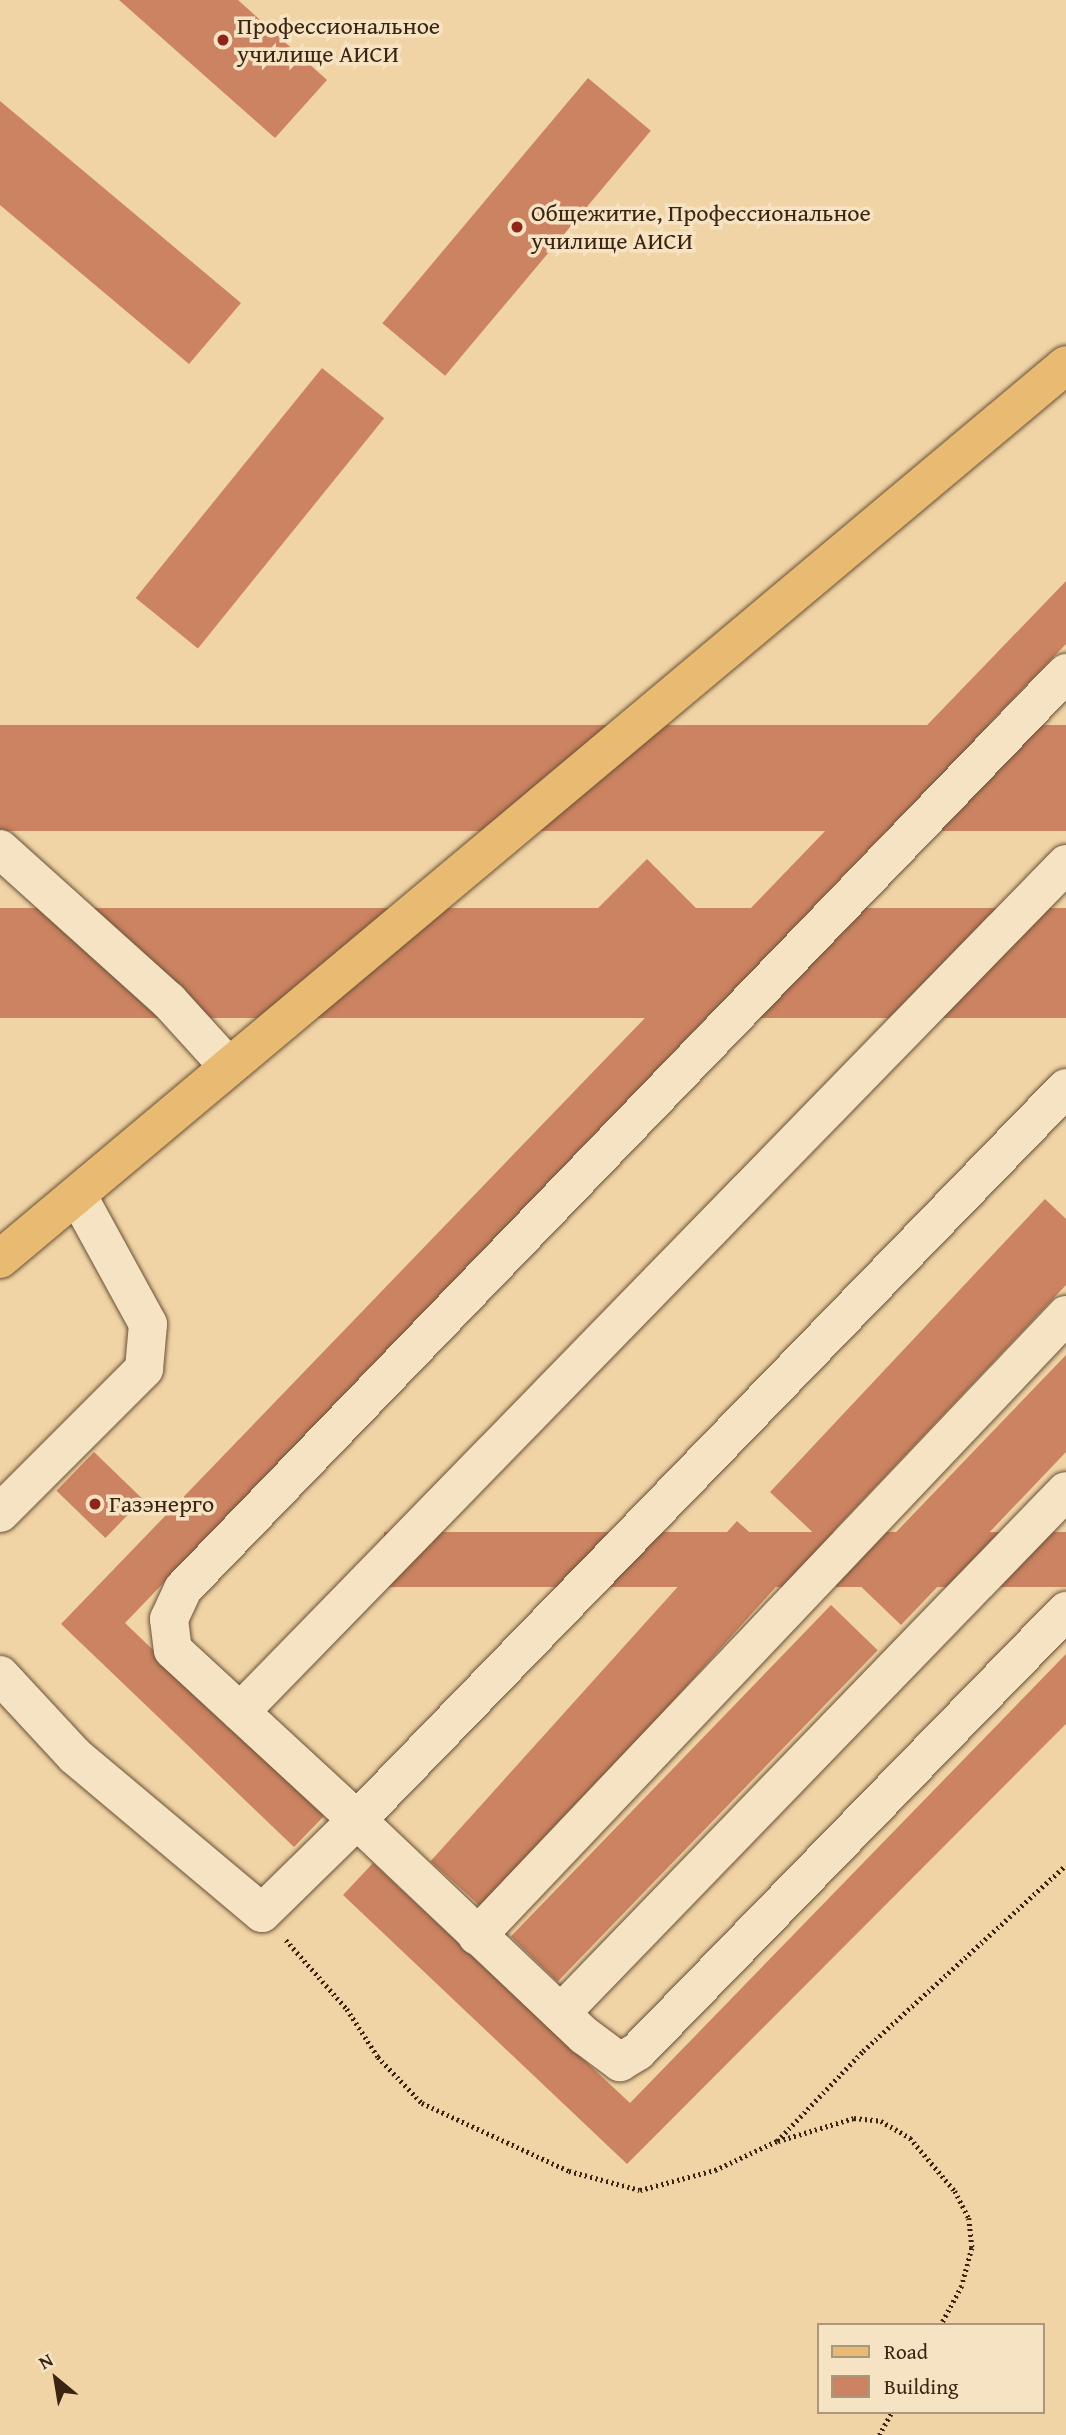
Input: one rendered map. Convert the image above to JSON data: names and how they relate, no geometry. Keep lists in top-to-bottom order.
{
  "places": ["Профессиональное училище АИСИ", "Общежитие, Профессиональное училище АИСИ", "Газэнерго"],
  "legend": ["Road", "Building"],
  "north": "top left"
}
